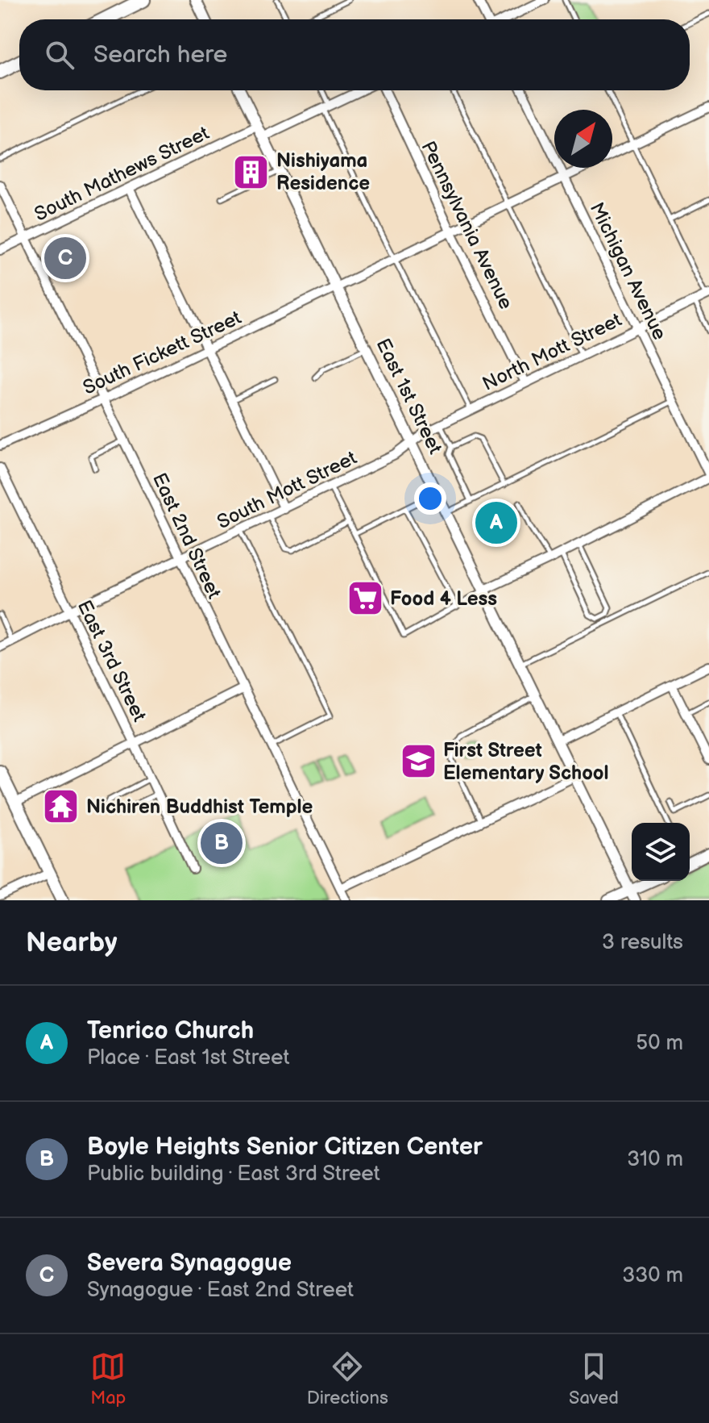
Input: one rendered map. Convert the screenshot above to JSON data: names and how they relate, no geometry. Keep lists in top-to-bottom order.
{
  "streets": {
    "street": [
      "South Mathews Street",
      "Pennsylvania Avenue",
      "Michigan Avenue",
      "North Mott Street",
      "South Fickett Street",
      "East 1st Street",
      "South Mott Street",
      "East 2nd Street",
      "East 3rd Street"
    ]
  },
  "crossings": [
    ["South Mathews Street", "East 1st Street"],
    ["South Mathews Street", "East 2nd Street"],
    ["Pennsylvania Avenue", "North Mott Street"],
    ["Pennsylvania Avenue", "South Fickett Street"],
    ["Michigan Avenue", "North Mott Street"],
    ["Michigan Avenue", "South Fickett Street"],
    ["North Mott Street", "East 1st Street"],
    ["North Mott Street", "South Mott Street"],
    ["South Fickett Street", "East 1st Street"],
    ["South Fickett Street", "East 2nd Street"],
    ["East 1st Street", "South Mott Street"],
    ["South Mott Street", "East 2nd Street"],
    ["South Mott Street", "East 3rd Street"]
  ],
  "places": {
    "building": ["Nishiyama Residence"],
    "supermarket": ["Food 4 Less"],
    "school or university": ["First Street Elementary School"],
    "temple": ["Nichiren Buddhist Temple"]
  },
  "north": "top right",
  "page": {
    "search": "Search here",
    "pins": ["C", "A", "B"],
    "heading": ["Nearby", "3 results"],
    "list": [
      {
        "mark": "A",
        "name": "Tenrico Church",
        "note": "Place · East 1st Street",
        "value": "50 m"
      },
      {
        "mark": "B",
        "name": "Boyle Heights Senior Citizen Center",
        "note": "Public building · East 3rd Street",
        "value": "310 m"
      },
      {
        "mark": "C",
        "name": "Severa Synagogue",
        "note": "Synagogue · East 2nd Street",
        "value": "330 m"
      }
    ],
    "nav": ["Map", "Directions", "Saved"]
  }
}
